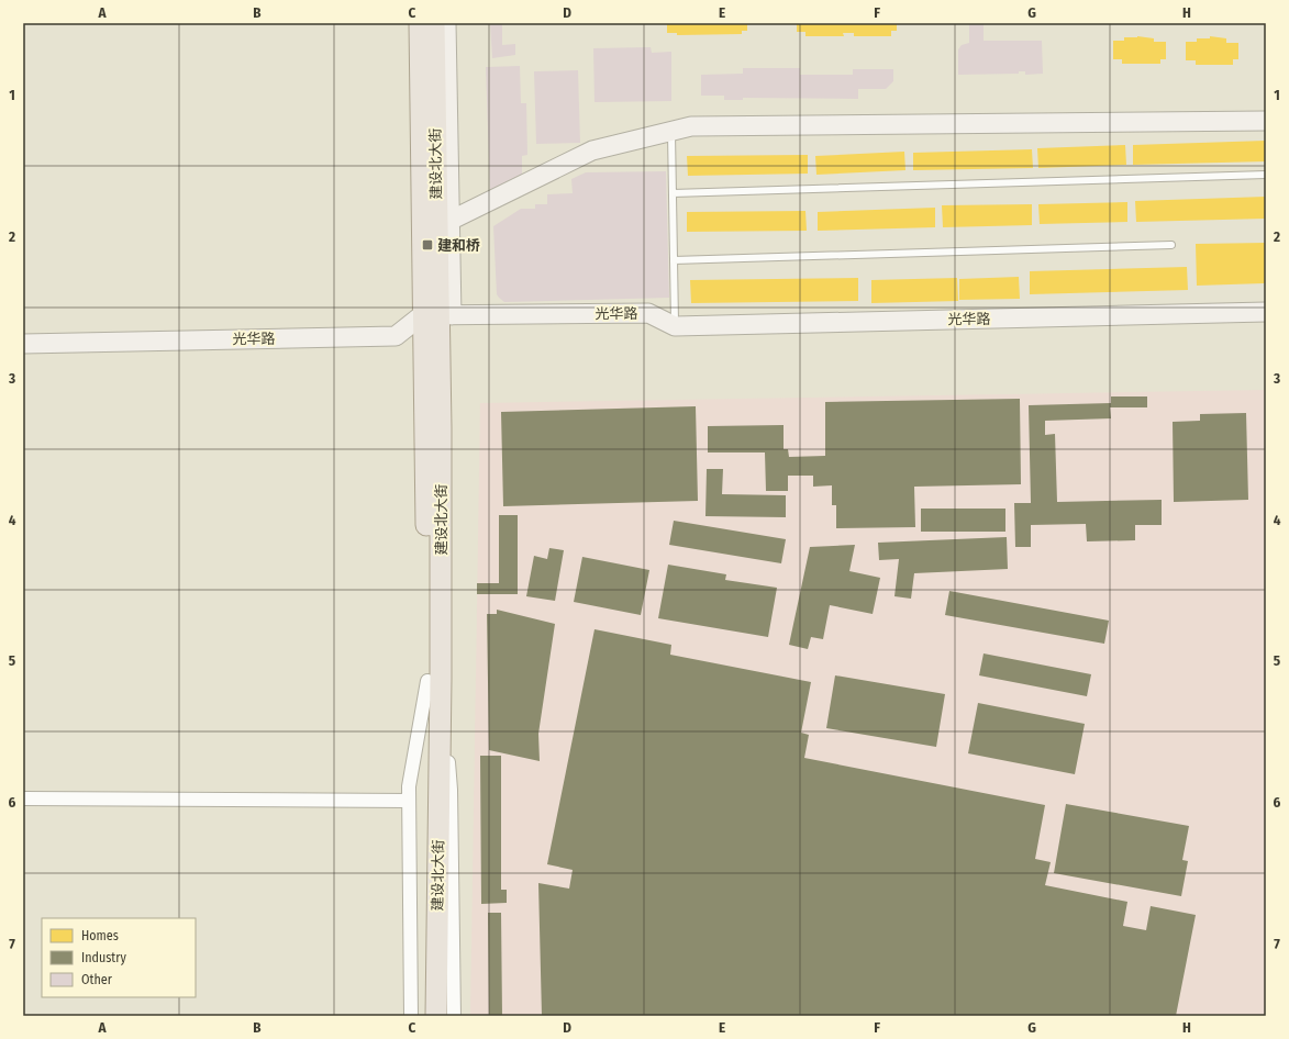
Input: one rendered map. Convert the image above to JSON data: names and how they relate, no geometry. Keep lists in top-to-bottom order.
{
  "streets": {
    "main road": ["建设北大街"],
    "street": ["光华路"]
  },
  "crossings": [
    ["建设北大街", "光华路"]
  ],
  "places": {
    "transit": ["建和桥"]
  },
  "legend": ["Homes", "Industry", "Other"],
  "grid": {
    "columns": [
      "A",
      "B",
      "C",
      "D",
      "E",
      "F",
      "G",
      "H"
    ],
    "rows": [
      "1",
      "2",
      "3",
      "4",
      "5",
      "6",
      "7"
    ]
  }
}
